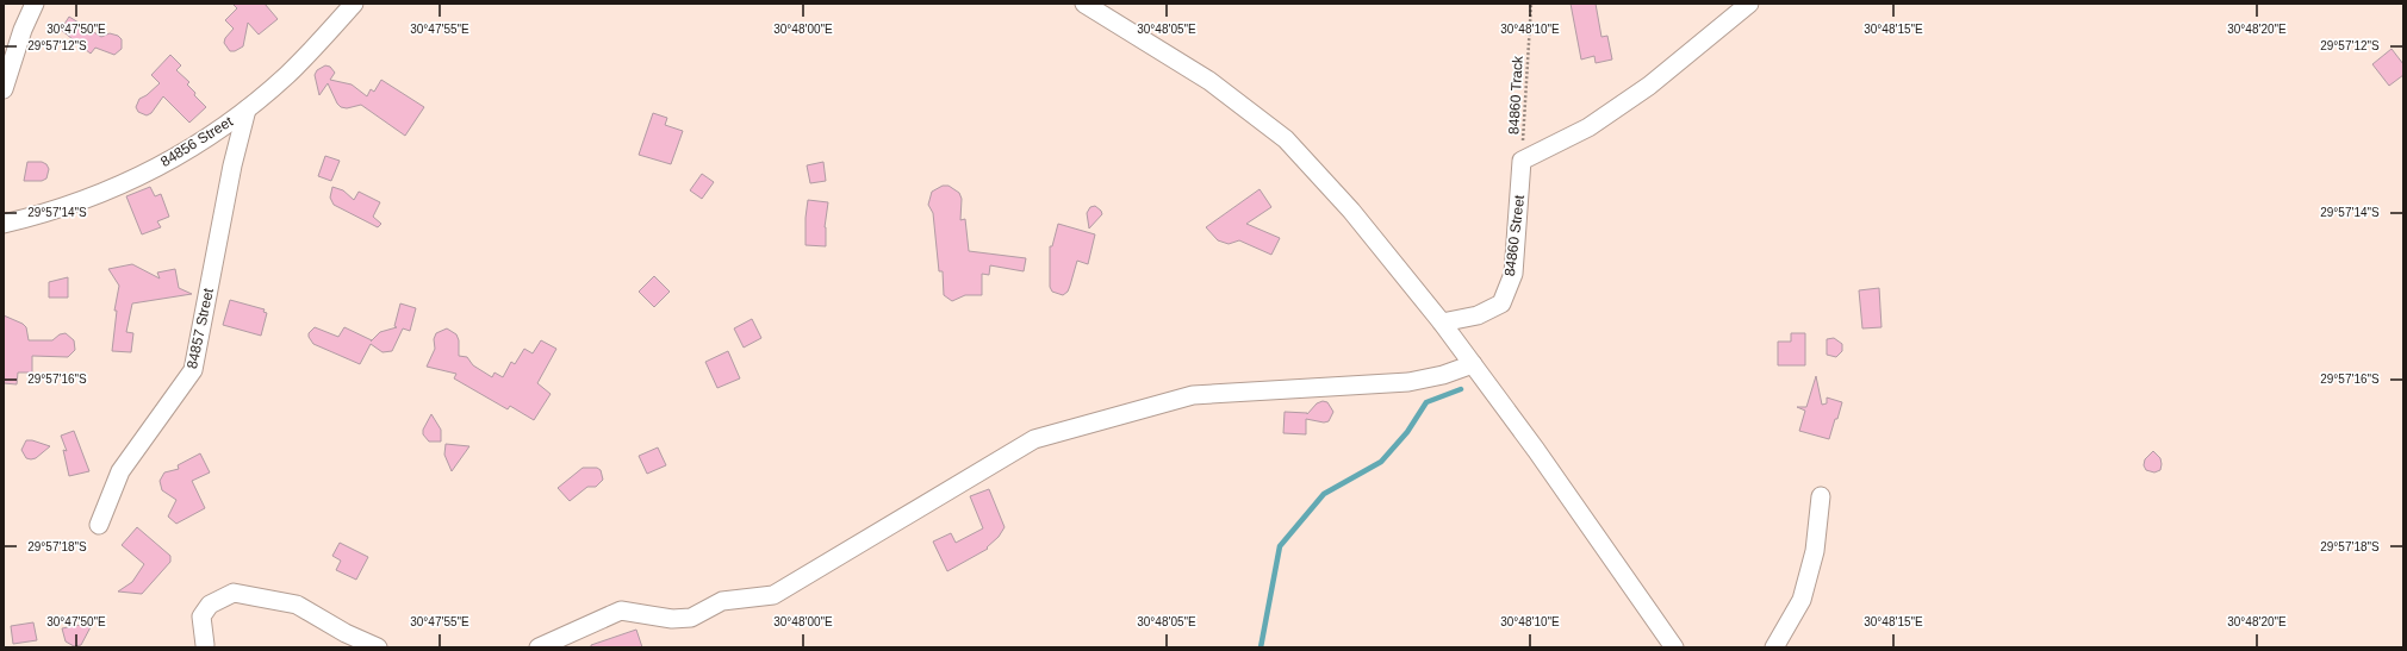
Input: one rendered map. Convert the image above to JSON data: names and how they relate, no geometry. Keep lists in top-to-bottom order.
{
  "streets": {
    "street": ["84856 Street", "84860 Street", "84857 Street"],
    "path": ["84860 Track"]
  },
  "crossings": [
    ["84860 Track", "84860 Street"],
    ["84856 Street", "84857 Street"]
  ],
  "coordinates": [
    "30°47'50\"E",
    "30°47'55\"E",
    "30°48'00\"E",
    "30°48'05\"E",
    "30°48'10\"E",
    "30°48'15\"E",
    "30°48'20\"E",
    "29°57'12\"S",
    "29°57'14\"S",
    "29°57'16\"S",
    "29°57'18\"S"
  ]
}
